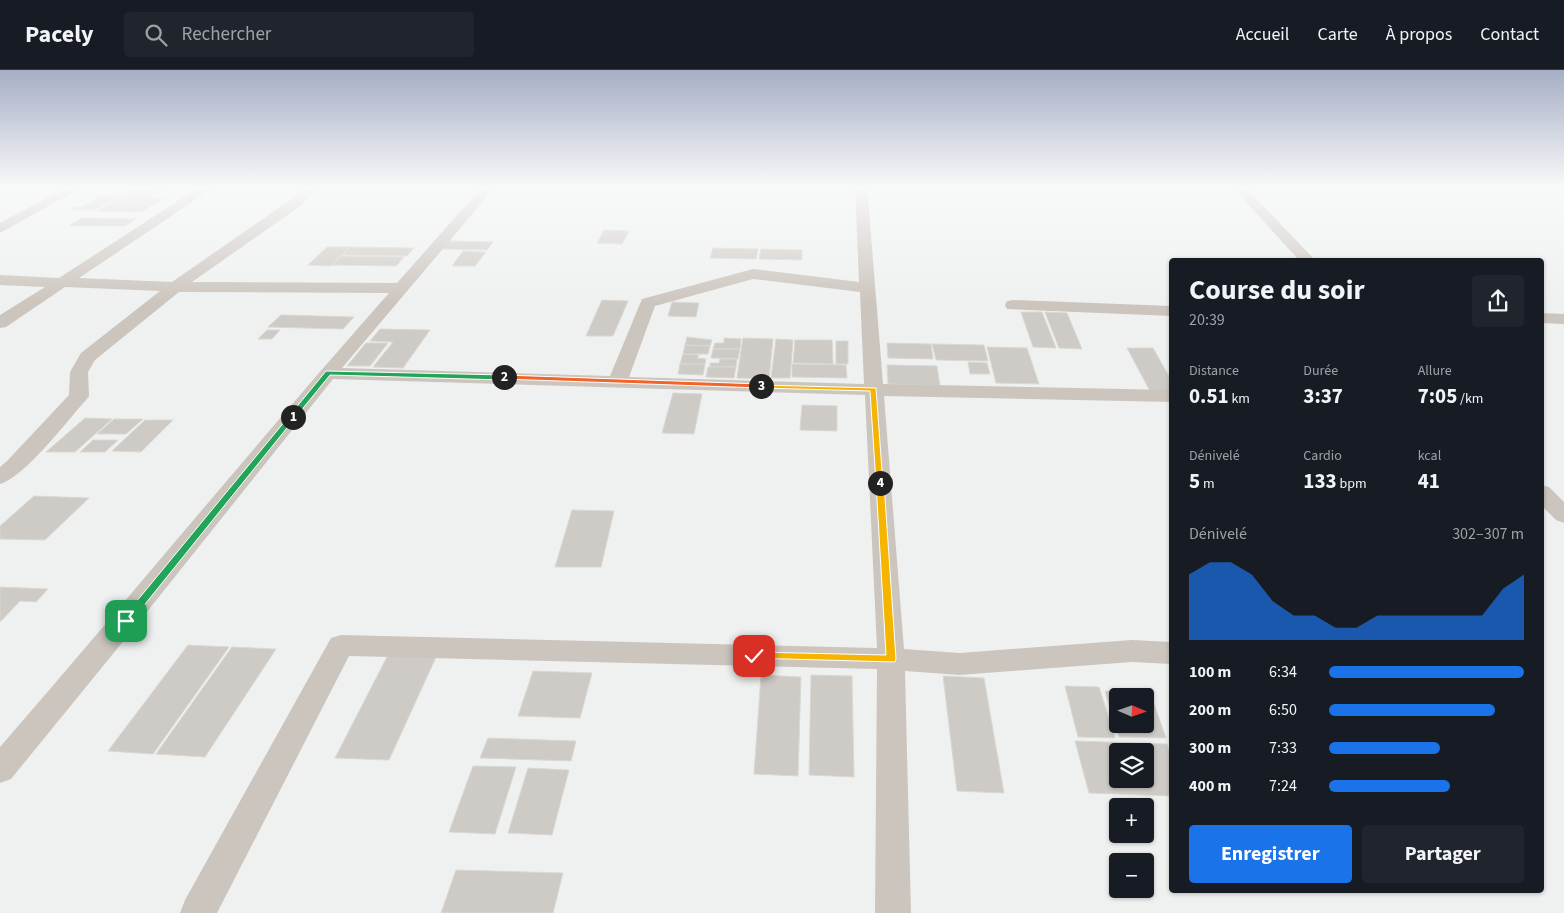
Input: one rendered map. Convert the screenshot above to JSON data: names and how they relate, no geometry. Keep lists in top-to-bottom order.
{
  "north": "right",
  "page": {
    "header": "Pacely",
    "search": "Rechercher",
    "nav": [
      "Accueil",
      "Carte",
      "À propos",
      "Contact"
    ],
    "heading": ["Course du soir", "20:39"],
    "stats": [
      ["Distance", "0.51 km"],
      ["Durée", "3:37"],
      ["Allure", "7:05 /km"],
      ["Dénivelé", "5 m"],
      ["Cardio", "133 bpm"],
      ["kcal", "41"]
    ],
    "pins": [
      "2",
      "3",
      "1",
      "4"
    ],
    "chart": ["Dénivelé", "302–307 m"],
    "list": [
      {
        "name": "100 m",
        "note": "6:34"
      },
      {
        "name": "200 m",
        "note": "6:50"
      },
      {
        "name": "300 m",
        "note": "7:33"
      },
      {
        "name": "400 m",
        "note": "7:24"
      }
    ],
    "map_buttons": ["+", "−"],
    "buttons": ["Enregistrer", "Partager"]
  }
}
